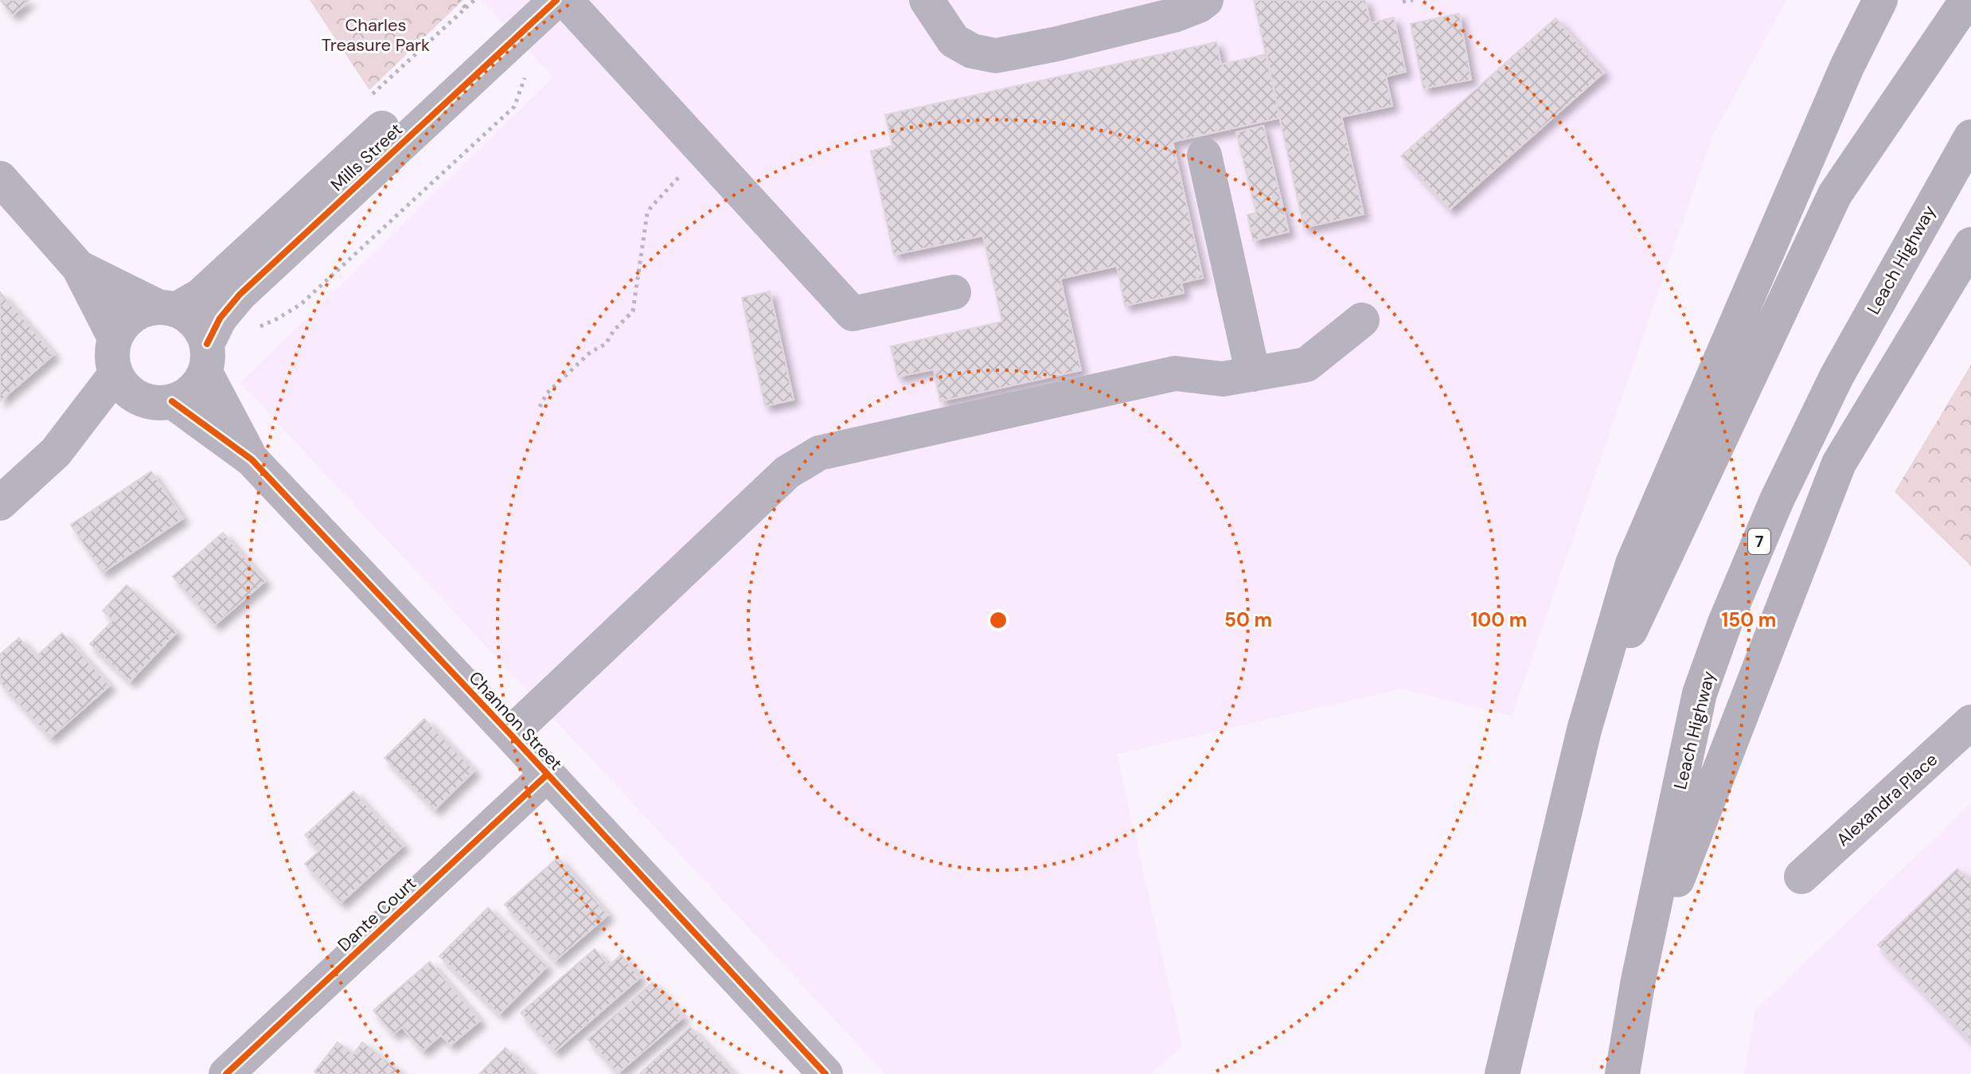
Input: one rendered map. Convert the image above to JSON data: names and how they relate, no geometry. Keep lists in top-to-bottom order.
{
  "streets": {
    "highway": ["Leach Highway", "7"],
    "street": [
      "Mills Street",
      "Channon Street",
      "Alexandra Place",
      "Dante Court"
    ]
  },
  "crossings": [
    ["Mills Street", "Channon Street"],
    ["Channon Street", "Dante Court"]
  ],
  "parks": ["Charles Treasure Park"],
  "rings": ["50 m", "100 m", "150 m"]
}
